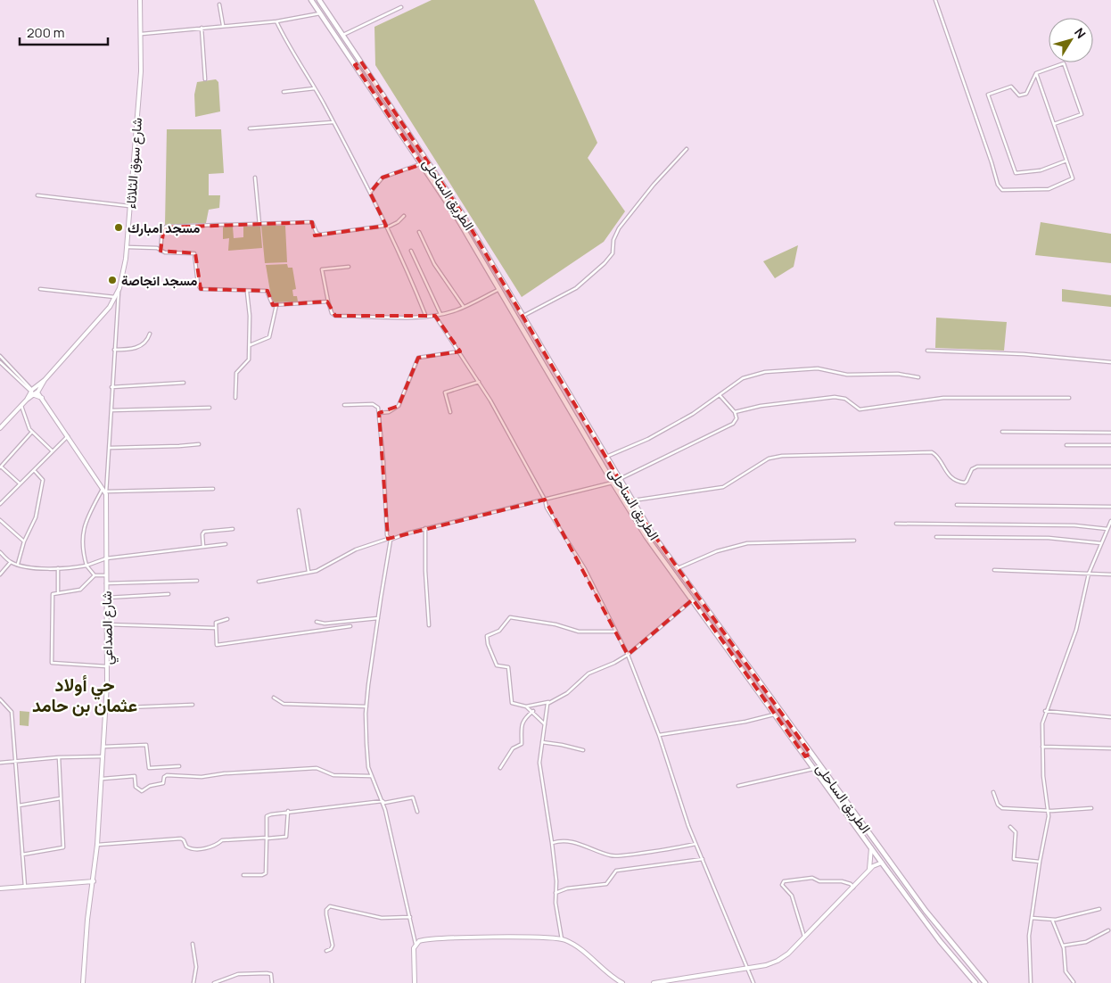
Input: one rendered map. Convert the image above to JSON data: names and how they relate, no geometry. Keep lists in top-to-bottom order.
{
  "streets": {
    "highway": ["الطريق الساحلى"],
    "street": ["شارع سوق الثلاثاء", "شارع الصداعي"]
  },
  "districts": ["حي أولاد عثمان بن حامد"],
  "places": ["مسجد امبارك", "مسجد انجاصة"],
  "scale_bar": "200 m",
  "north": "top right"
}
